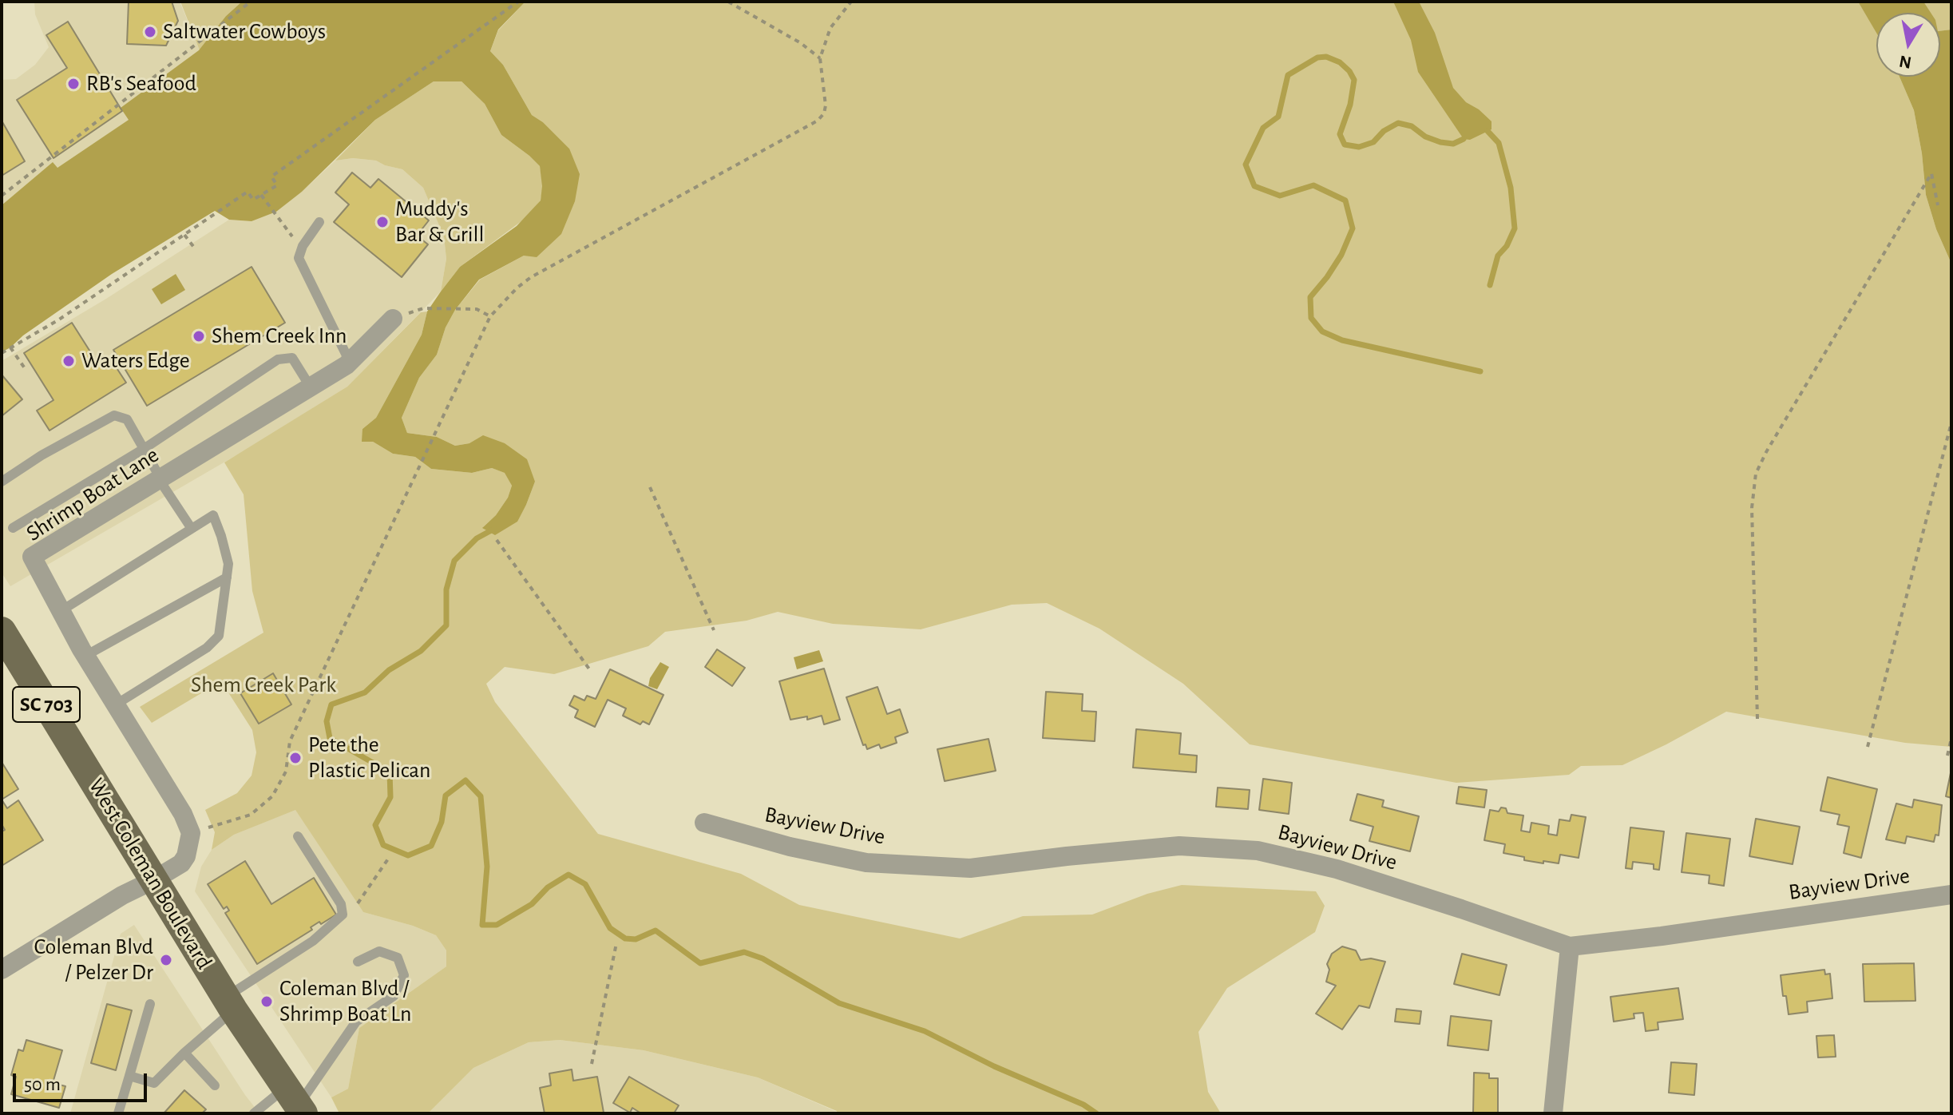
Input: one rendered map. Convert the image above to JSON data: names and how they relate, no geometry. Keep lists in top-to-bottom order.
{
  "streets": {
    "main road": ["SC 703", "West Coleman Boulevard"],
    "street": ["Shrimp Boat Lane", "Bayview Drive"]
  },
  "crossings": [
    ["Shrimp Boat Lane", "West Coleman Boulevard"]
  ],
  "parks": ["Shem Creek Park"],
  "places": [
    "Saltwater Cowboys",
    "RB's Seafood",
    "Muddy's Bar & Grill",
    "Shem Creek Inn",
    "Waters Edge",
    "Pete the Plastic Pelican",
    "Coleman Blvd / Pelzer Dr",
    "Coleman Blvd / Shrimp Boat Ln"
  ],
  "scale_bar": "50 m",
  "north": "bottom"
}
